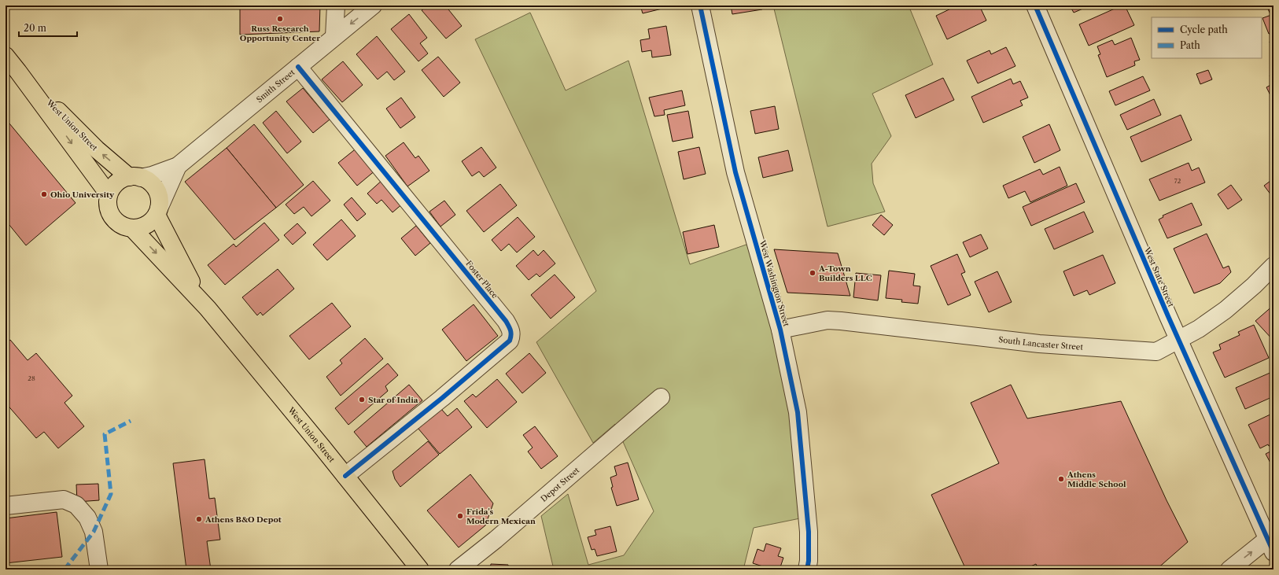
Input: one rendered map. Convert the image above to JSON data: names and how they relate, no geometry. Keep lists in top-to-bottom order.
{
  "streets": {
    "main road": ["West Union Street"],
    "street": [
      "Smith Street",
      "West State Street",
      "Foster Place",
      "West Washington Street",
      "South Lancaster Street",
      "Depot Street"
    ]
  },
  "crossings": [
    ["Smith Street", "West Union Street"],
    ["Smith Street", "Foster Place"],
    ["West Union Street", "Foster Place"],
    ["West State Street", "South Lancaster Street"],
    ["West Washington Street", "South Lancaster Street"]
  ],
  "places": [
    "Russ Research Opportunity Center",
    "Ohio University",
    "A-Town Builders LLC",
    "Star of India",
    "Athens Middle School",
    "Frida's Modern Mexican",
    "Athens B&O Depot"
  ],
  "house_numbers": ["72", "28"],
  "legend": ["Cycle path", "Path"],
  "scale_bar": "20 m"
}
